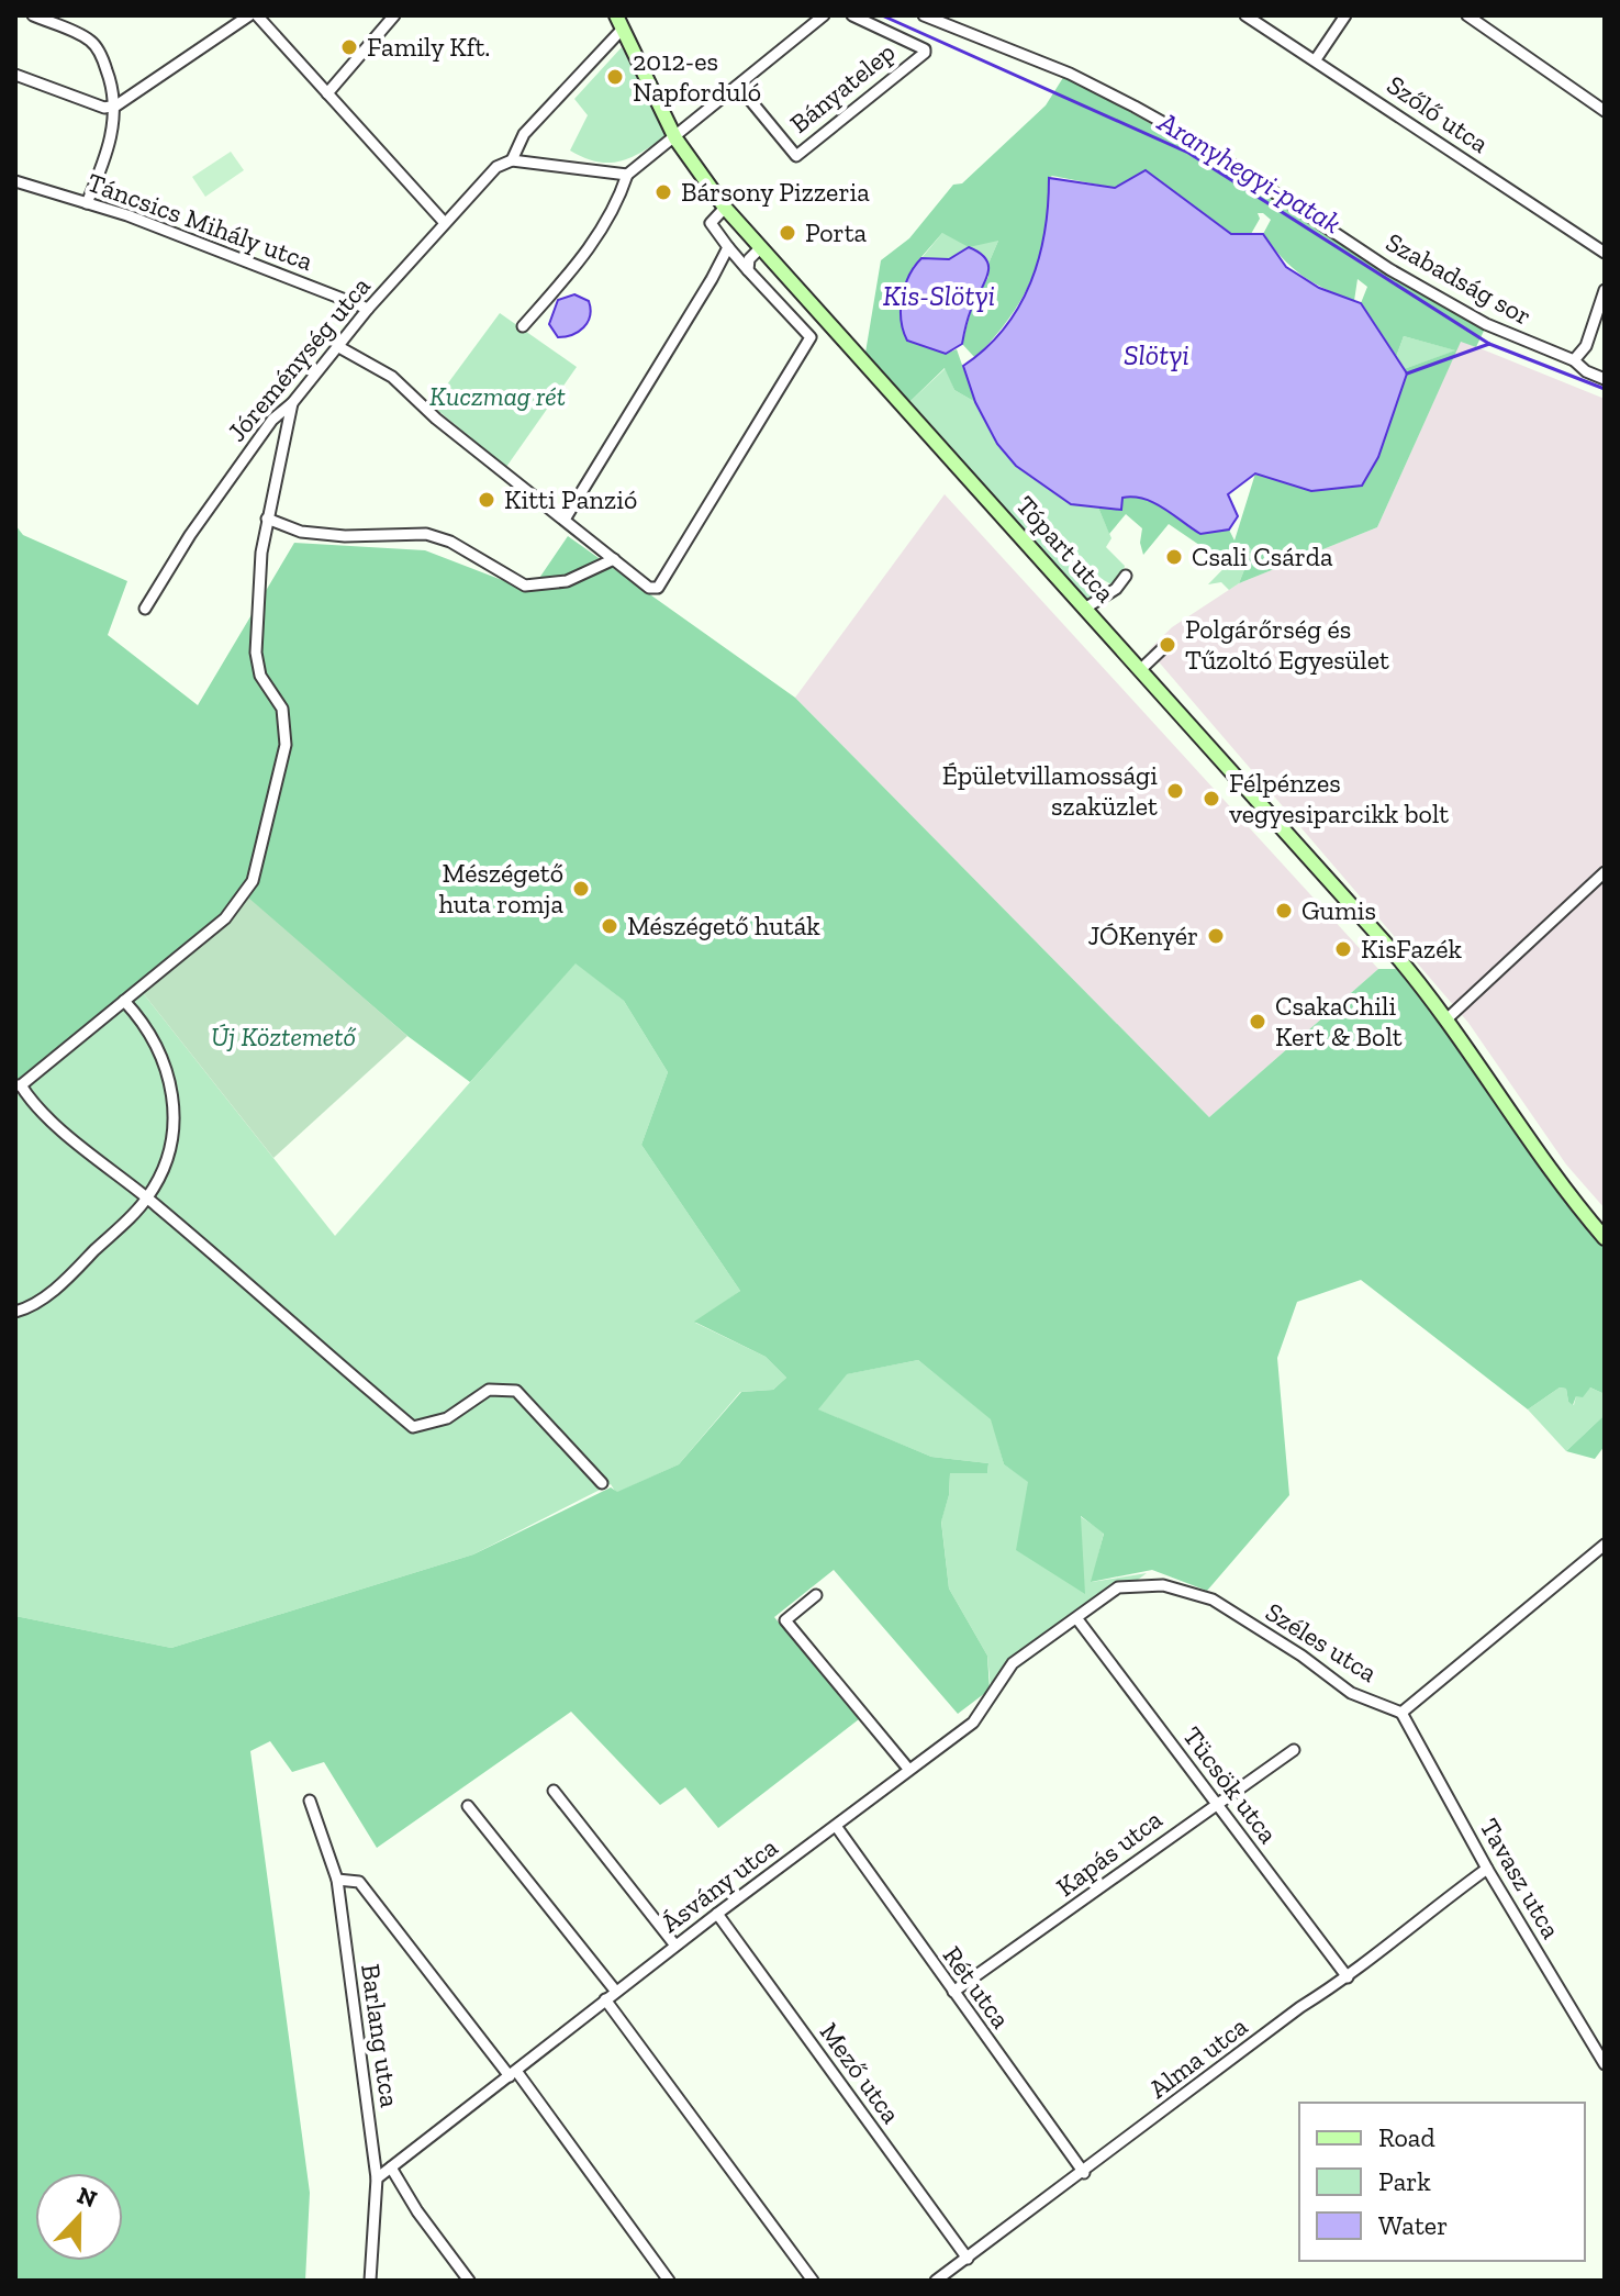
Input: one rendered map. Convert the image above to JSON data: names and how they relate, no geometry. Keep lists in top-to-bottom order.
{
  "streets": {
    "main road": ["Tópart utca"],
    "street": [
      "Bányatelep",
      "Szőlő utca",
      "Táncsics Mihály utca",
      "Szabadság sor",
      "Jóreménység utca",
      "Széles utca",
      "Tücsök utca",
      "Kapás utca",
      "Tavasz utca",
      "Ásvány utca",
      "Rét utca",
      "Barlang utca",
      "Alma utca",
      "Mező utca"
    ]
  },
  "crossings": [
    ["Táncsics Mihály utca", "Jóreménység utca"],
    ["Széles utca", "Tücsök utca"],
    ["Széles utca", "Tavasz utca"],
    ["Széles utca", "Ásvány utca"],
    ["Tücsök utca", "Kapás utca"],
    ["Tücsök utca", "Ásvány utca"],
    ["Tücsök utca", "Alma utca"],
    ["Kapás utca", "Rét utca"],
    ["Tavasz utca", "Alma utca"],
    ["Ásvány utca", "Rét utca"],
    ["Ásvány utca", "Barlang utca"],
    ["Ásvány utca", "Mező utca"],
    ["Rét utca", "Alma utca"],
    ["Alma utca", "Mező utca"]
  ],
  "water": ["Aranyhegyi-patak", "Kis-Slötyi", "Slötyi"],
  "parks": ["Kuczmag rét", "Új Köztemető"],
  "places": [
    "Family Kft.",
    "2012-es Napforduló",
    "Bársony Pizzeria",
    "Porta",
    "Kitti Panzió",
    "Csali Csárda",
    "Polgárőrség és Tűzoltó Egyesület",
    "Épületvillamossági szaküzlet",
    "Félpénzes vegyesiparcikk bolt",
    "Mészégető huta romja",
    "Gumis",
    "Mészégető huták",
    "JÓKenyér",
    "KisFazék",
    "CsakaChili Kert & Bolt"
  ],
  "legend": ["Road", "Park", "Water"],
  "north": "top"
}
